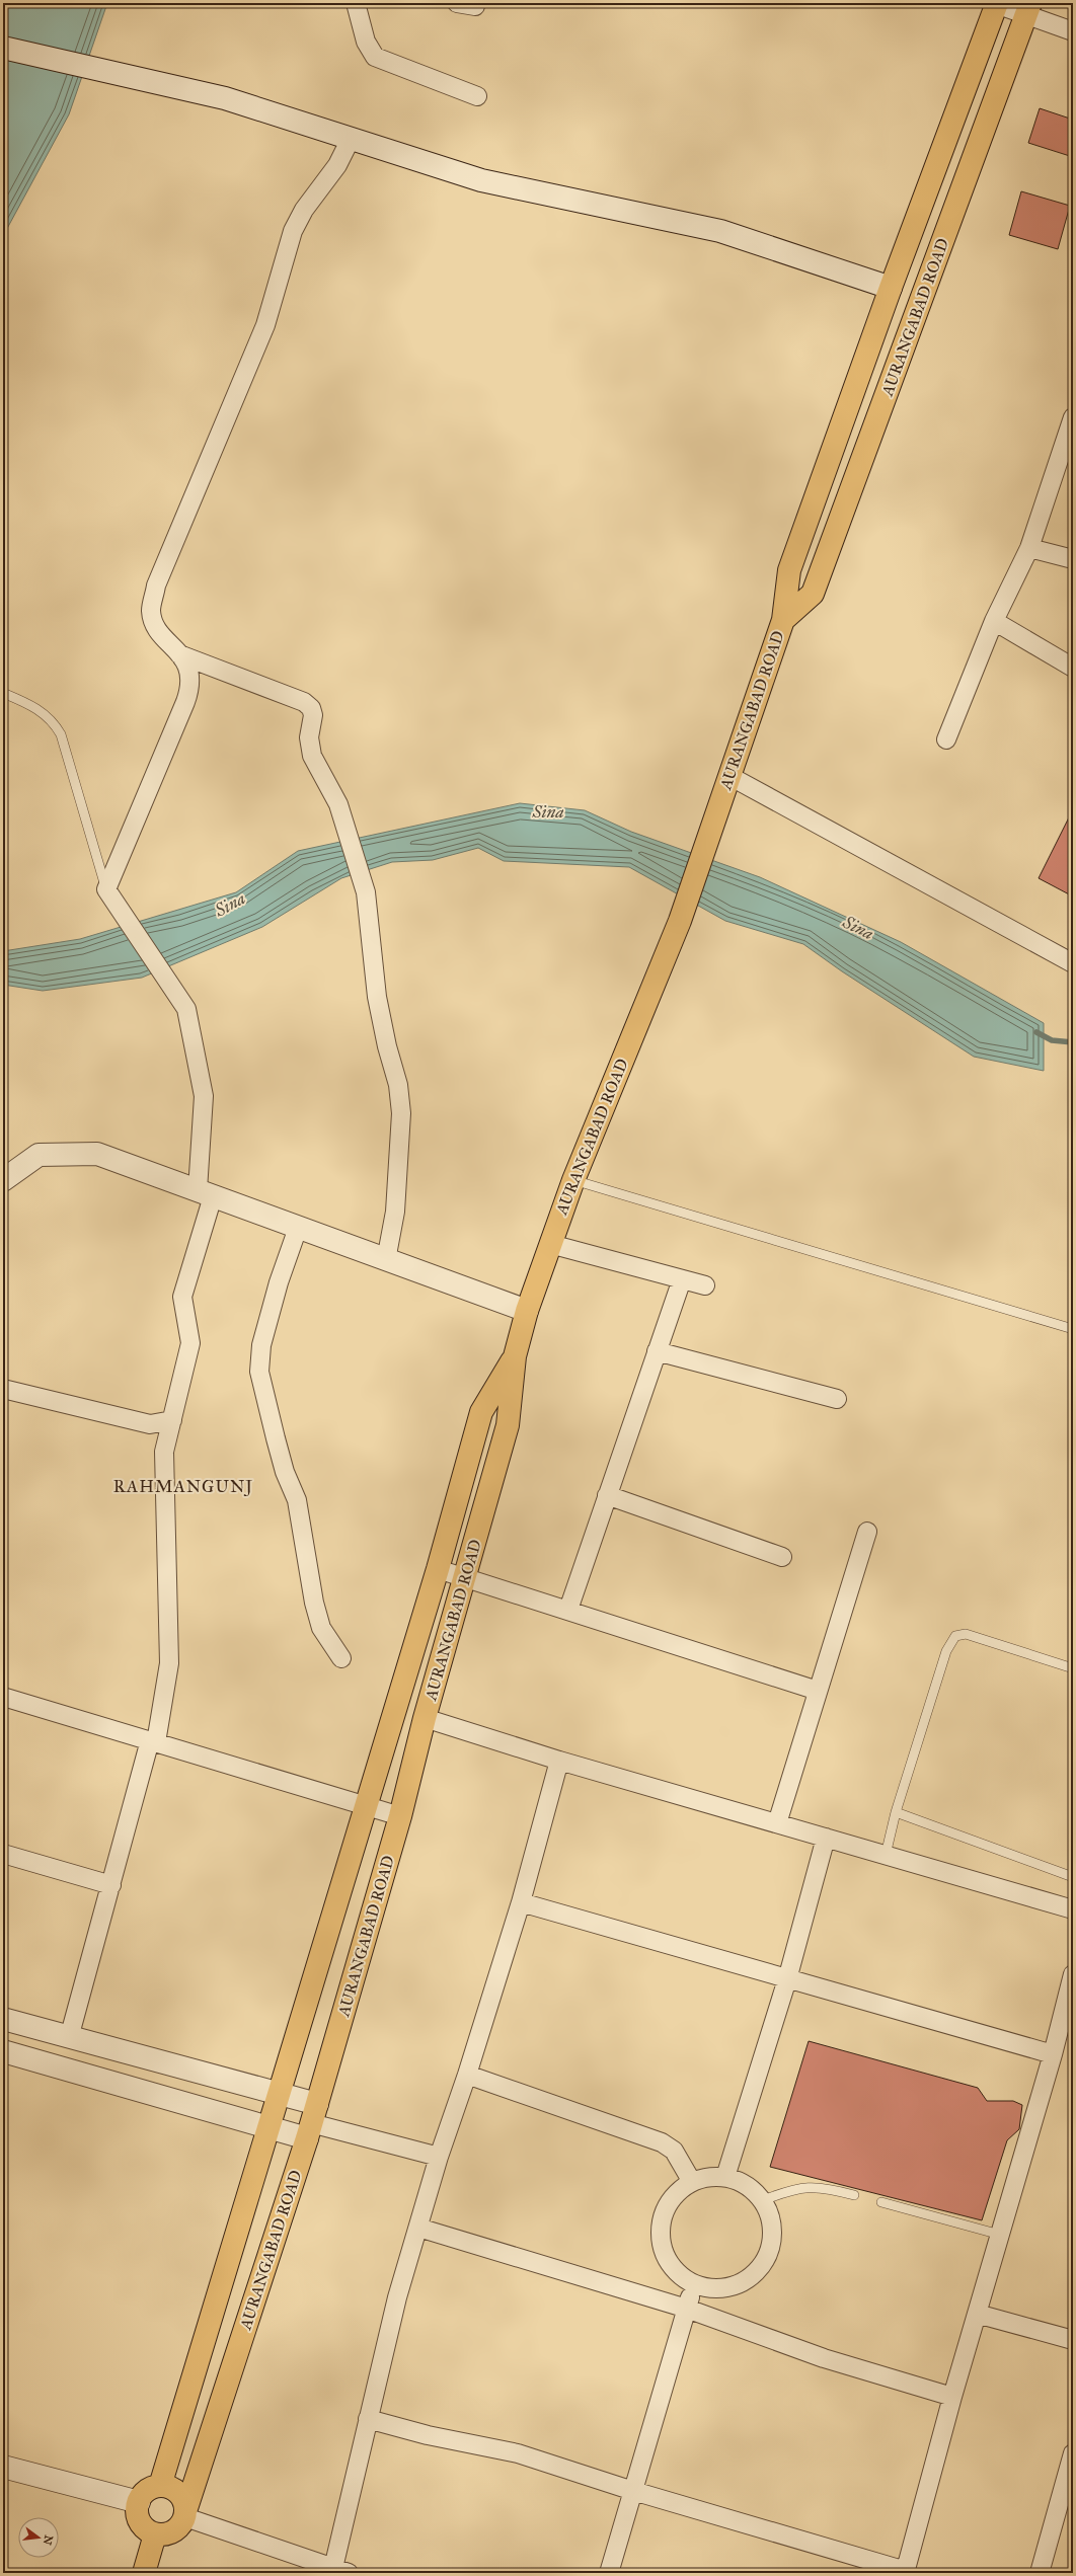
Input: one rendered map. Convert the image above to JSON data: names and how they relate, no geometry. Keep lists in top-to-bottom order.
{
  "streets": {
    "main road": ["AURANGABAD ROAD"]
  },
  "districts": ["RAHMANGUNJ"],
  "water": ["Sina"],
  "north": "right"
}
